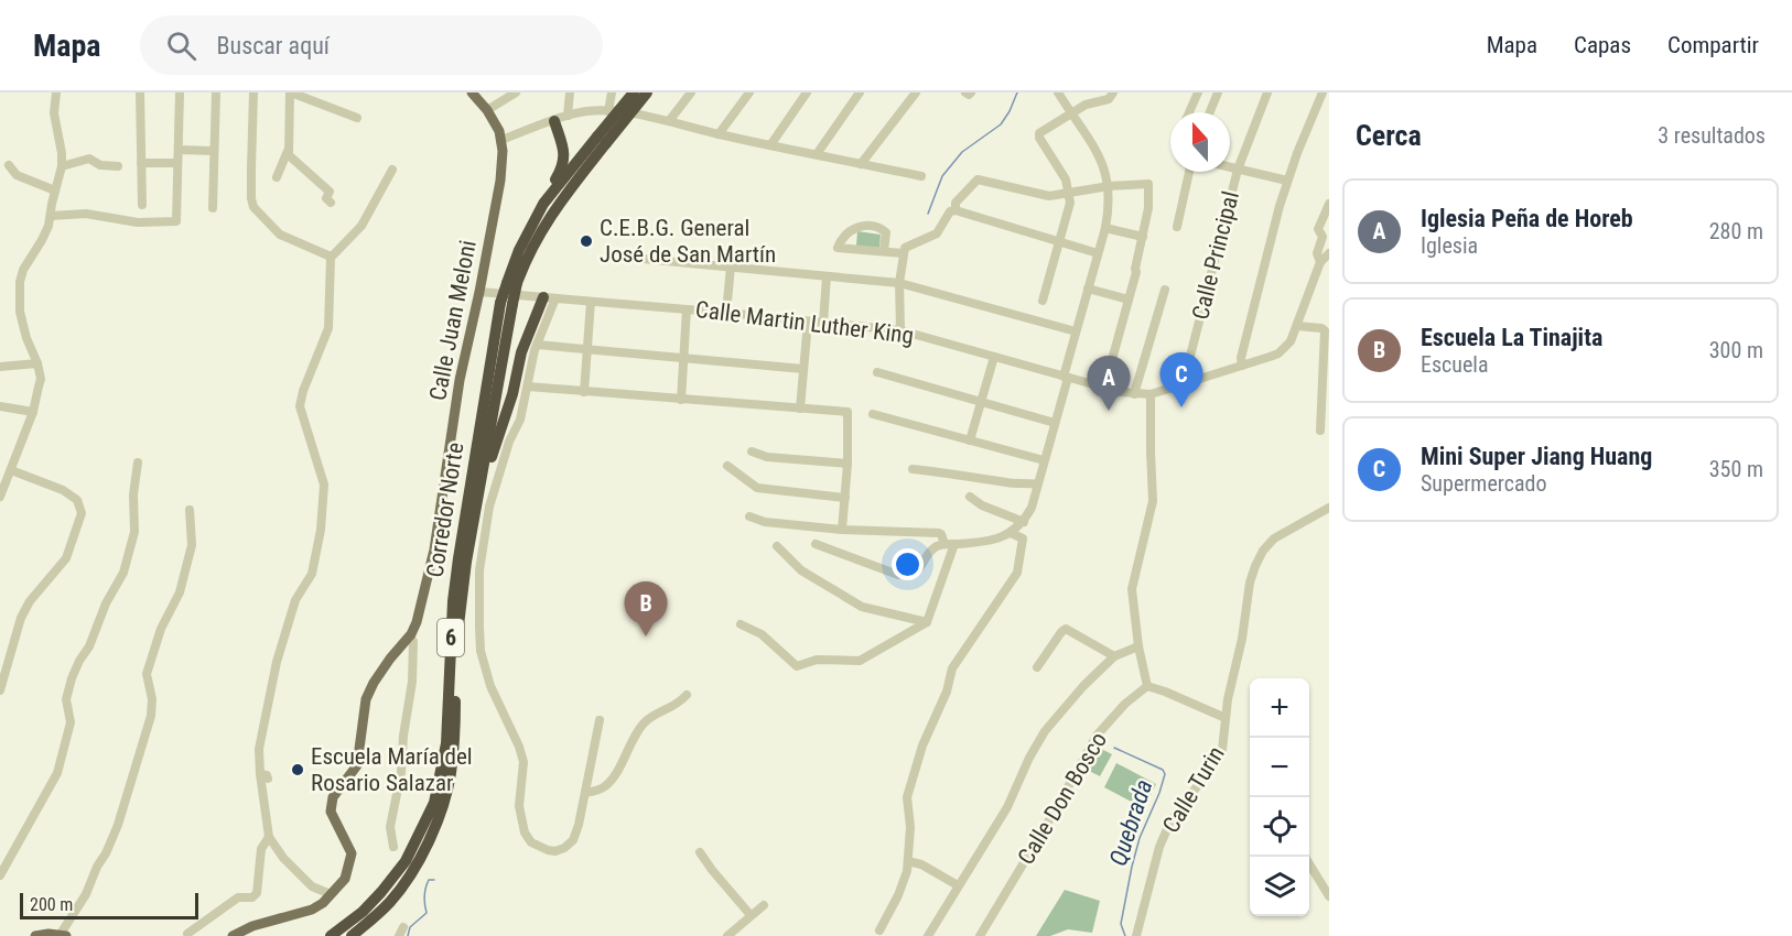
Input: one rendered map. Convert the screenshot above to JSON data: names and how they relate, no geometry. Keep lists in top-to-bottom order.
{
  "streets": {
    "highway": ["Corredor Norte", "6"],
    "main road": ["Calle Juan Meloni"],
    "street": [
      "Calle Principal",
      "Calle Martin Luther King",
      "Calle Turin",
      "Calle Don Bosco"
    ]
  },
  "crossings": [
    ["Calle Principal", "Calle Martin Luther King"],
    ["Calle Juan Meloni", "Calle Martin Luther King"]
  ],
  "water": ["Quebrada"],
  "places": ["C.E.B.G. General José de San Martín", "Escuela María del Rosario Salazar"],
  "scale_bar": "200 m",
  "north": "top",
  "page": {
    "header": "Mapa",
    "search": "Buscar aquí",
    "nav": ["Mapa", "Capas", "Compartir"],
    "heading": ["Cerca", "3 resultados"],
    "list": [
      {
        "mark": "A",
        "name": "Iglesia Peña de Horeb",
        "note": "Iglesia",
        "value": "280 m"
      },
      {
        "mark": "B",
        "name": "Escuela La Tinajita",
        "note": "Escuela",
        "value": "300 m"
      },
      {
        "mark": "C",
        "name": "Mini Super Jiang Huang",
        "note": "Supermercado",
        "value": "350 m"
      }
    ],
    "pins": ["C", "A", "B"],
    "map_buttons": ["+", "−"],
    "scale": "200 m"
  }
}
